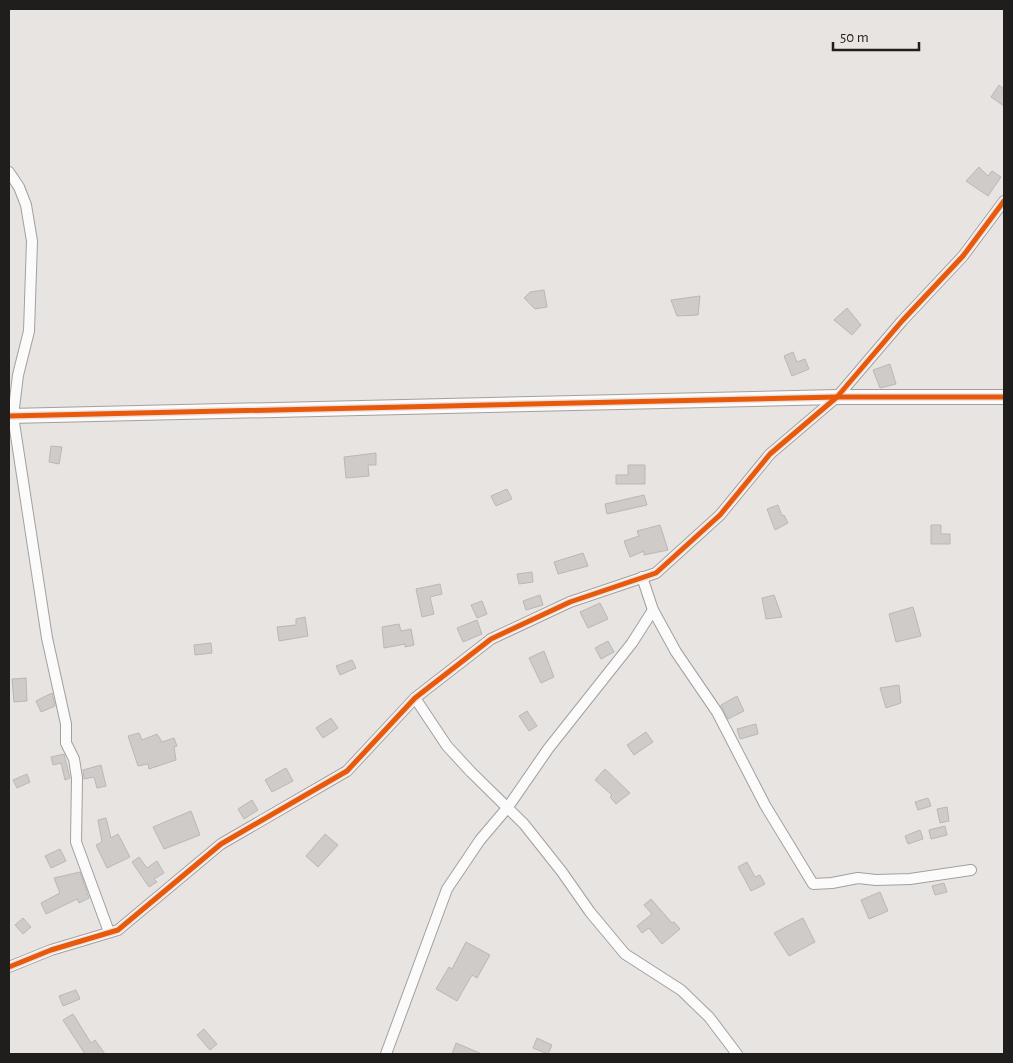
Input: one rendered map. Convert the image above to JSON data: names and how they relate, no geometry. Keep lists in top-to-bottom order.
{
  "scale_bar": "50 m"
}
